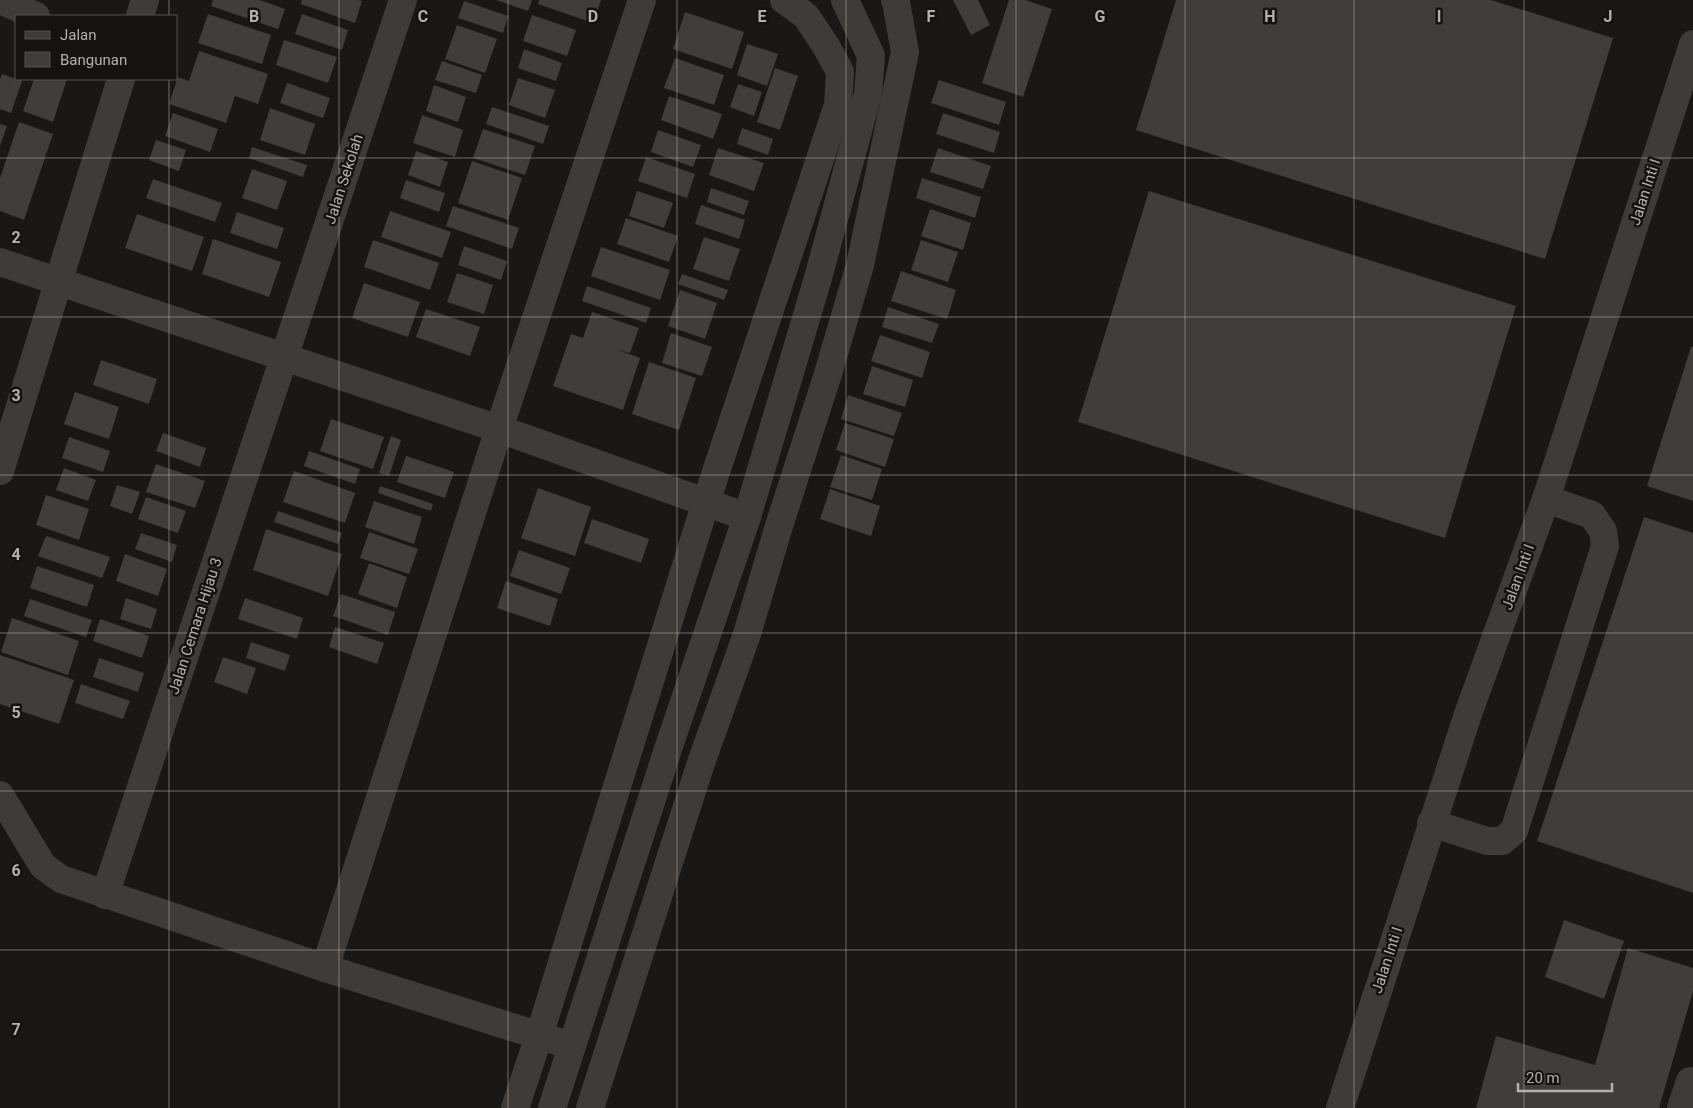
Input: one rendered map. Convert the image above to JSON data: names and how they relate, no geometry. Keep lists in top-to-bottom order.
{
  "streets": {
    "street": ["Jalan Sekolah", "Jalan Inti I", "Jalan Cemara Hijau 3"]
  },
  "crossings": [
    ["Jalan Sekolah", "Jalan Cemara Hijau 3"]
  ],
  "legend": ["Jalan", "Bangunan"],
  "scale_bar": "20 m",
  "grid": {
    "columns": [
      "B",
      "C",
      "D",
      "E",
      "F",
      "G",
      "H",
      "I",
      "J"
    ],
    "rows": [
      "2",
      "3",
      "4",
      "5",
      "6",
      "7"
    ]
  }
}
